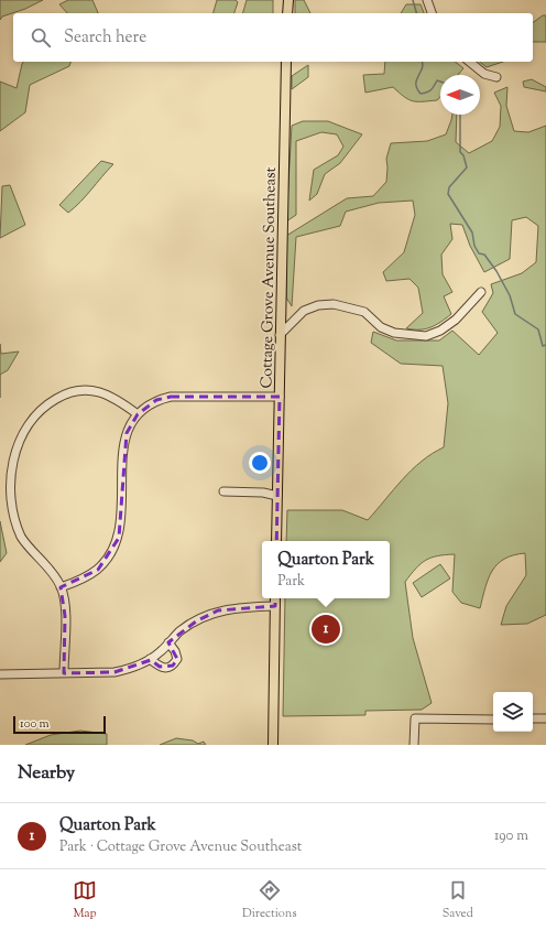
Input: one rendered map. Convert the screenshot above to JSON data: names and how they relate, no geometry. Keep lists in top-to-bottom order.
{
  "streets": {
    "main road": ["Cottage Grove Avenue Southeast"]
  },
  "scale_bar": "100 m",
  "north": "left",
  "page": {
    "search": "Search here",
    "popup": ["Quarton Park", "Park"],
    "pins": "1",
    "scale": "100 m",
    "heading": "Nearby",
    "list": [
      {
        "mark": "1",
        "name": "Quarton Park",
        "note": "Park · Cottage Grove Avenue Southeast",
        "value": "190 m"
      }
    ],
    "nav": ["Map", "Directions", "Saved"]
  }
}
